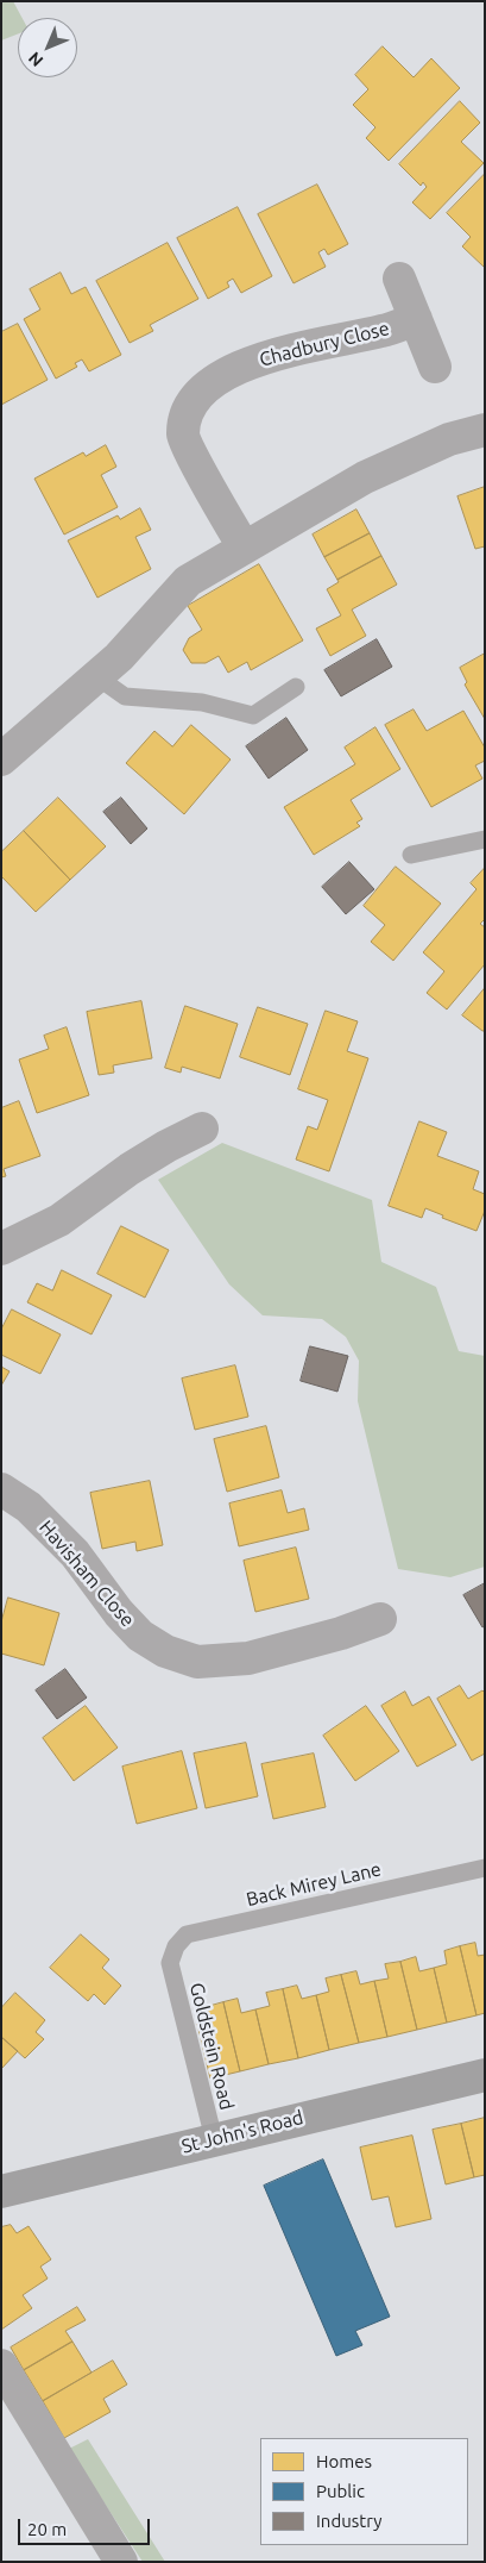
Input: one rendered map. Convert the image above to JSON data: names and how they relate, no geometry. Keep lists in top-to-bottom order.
{
  "streets": {
    "street": ["Chadbury Close", "Havisham Close", "St John's Road"],
    "lane": ["Back Mirey Lane", "Goldstein Road"]
  },
  "crossings": [
    ["Back Mirey Lane", "Goldstein Road"],
    ["Goldstein Road", "St John's Road"]
  ],
  "legend": ["Homes", "Public", "Industry"],
  "scale_bar": "20 m",
  "north": "bottom left"
}
